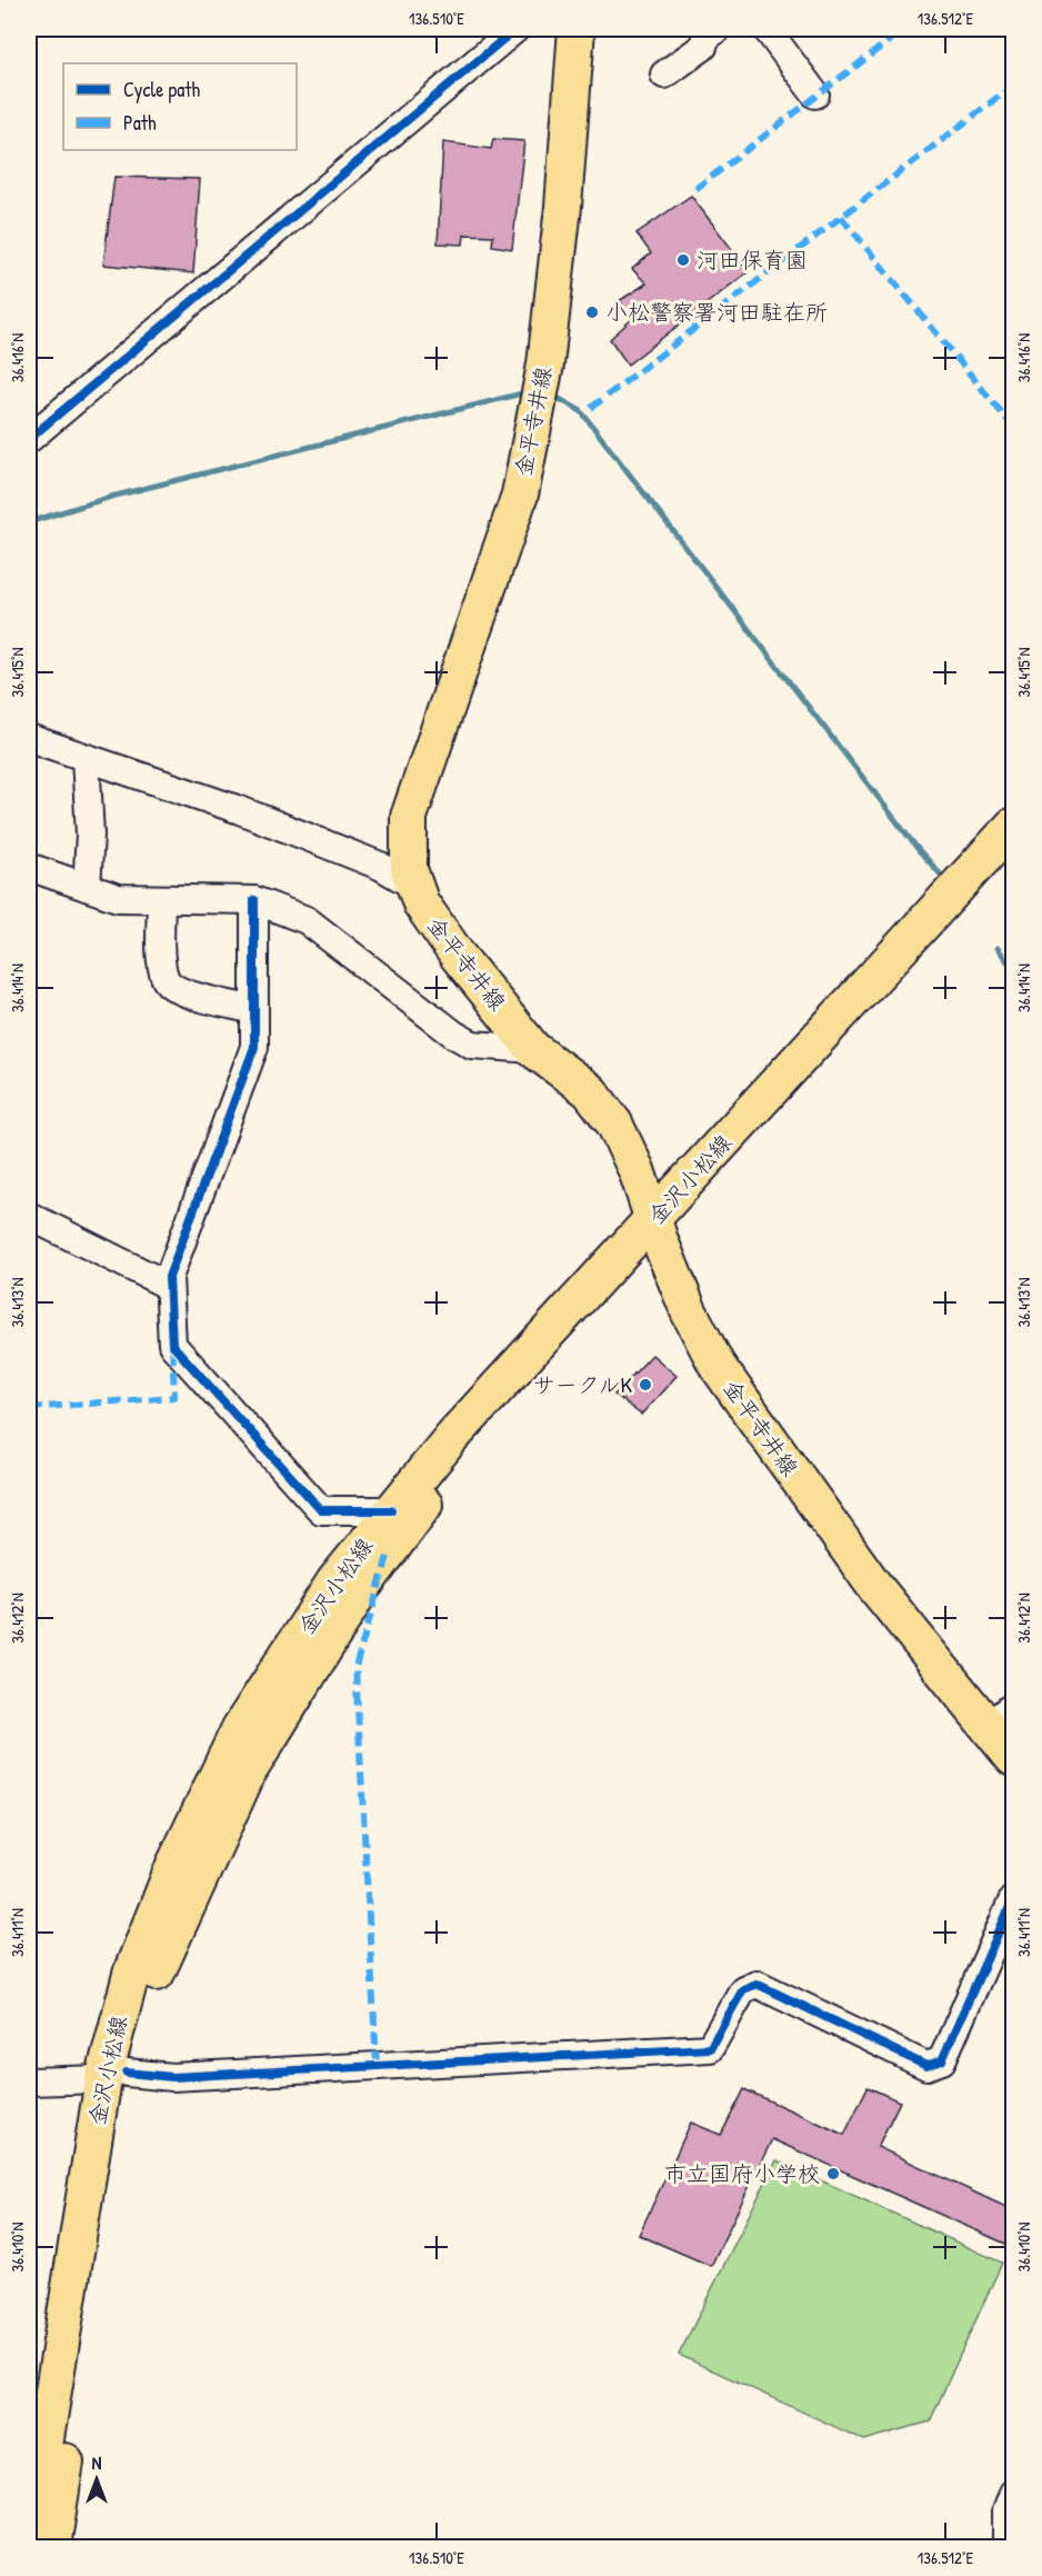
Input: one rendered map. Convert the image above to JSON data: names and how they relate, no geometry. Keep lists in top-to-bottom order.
{
  "streets": {
    "main road": ["金平寺井線", "金沢小松線"]
  },
  "crossings": [
    ["金平寺井線", "金沢小松線"]
  ],
  "places": [
    "河田保育園",
    "小松警察署河田駐在所",
    "サークルK",
    "市立国府小学校"
  ],
  "legend": ["Cycle path", "Path"],
  "north": "top",
  "coordinates": [
    "136.510°E",
    "136.512°E",
    "36.416°N",
    "36.415°N",
    "36.414°N",
    "36.413°N",
    "36.412°N",
    "36.411°N",
    "36.410°N"
  ]
}
